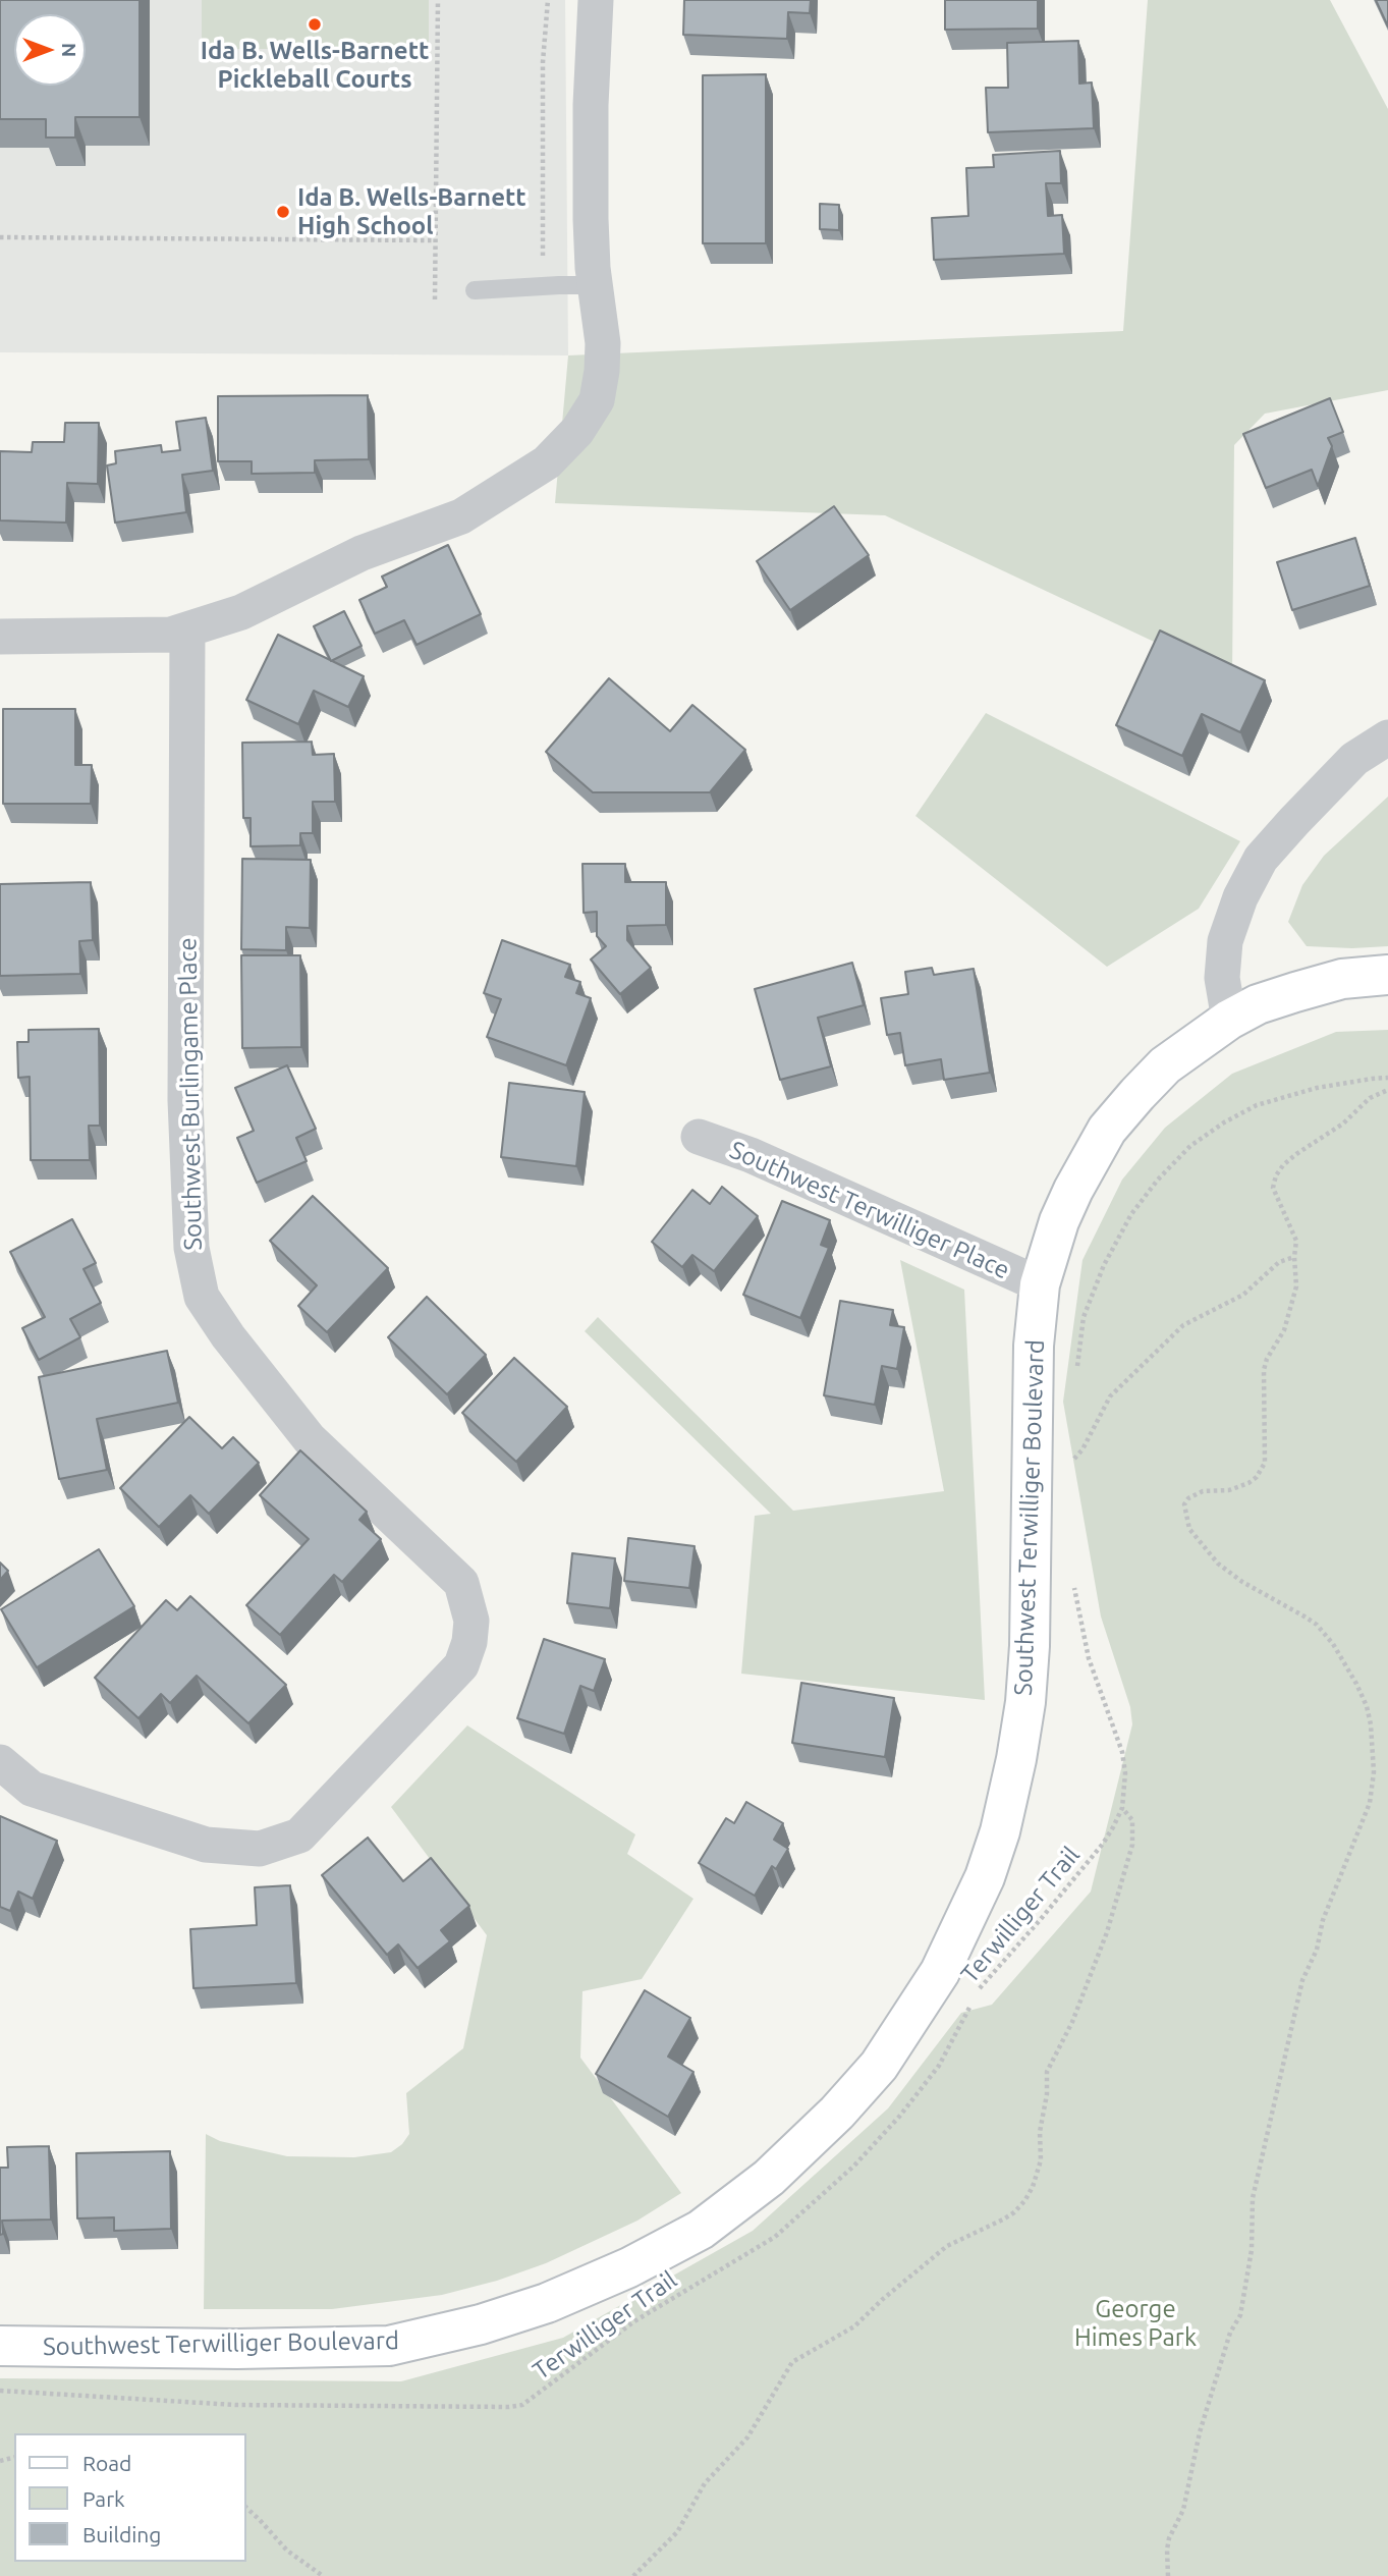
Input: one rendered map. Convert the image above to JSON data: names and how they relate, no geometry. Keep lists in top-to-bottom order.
{
  "streets": {
    "main road": ["Southwest Terwilliger Boulevard"],
    "street": ["Southwest Burlingame Place", "Southwest Terwilliger Place"],
    "path": ["Terwilliger Trail"]
  },
  "crossings": [
    ["Southwest Terwilliger Place", "Southwest Terwilliger Boulevard"]
  ],
  "parks": ["George Himes Park"],
  "places": ["Ida B. Wells-Barnett Pickleball Courts", "Ida B. Wells-Barnett High School"],
  "legend": ["Road", "Park", "Building"],
  "north": "right"
}
